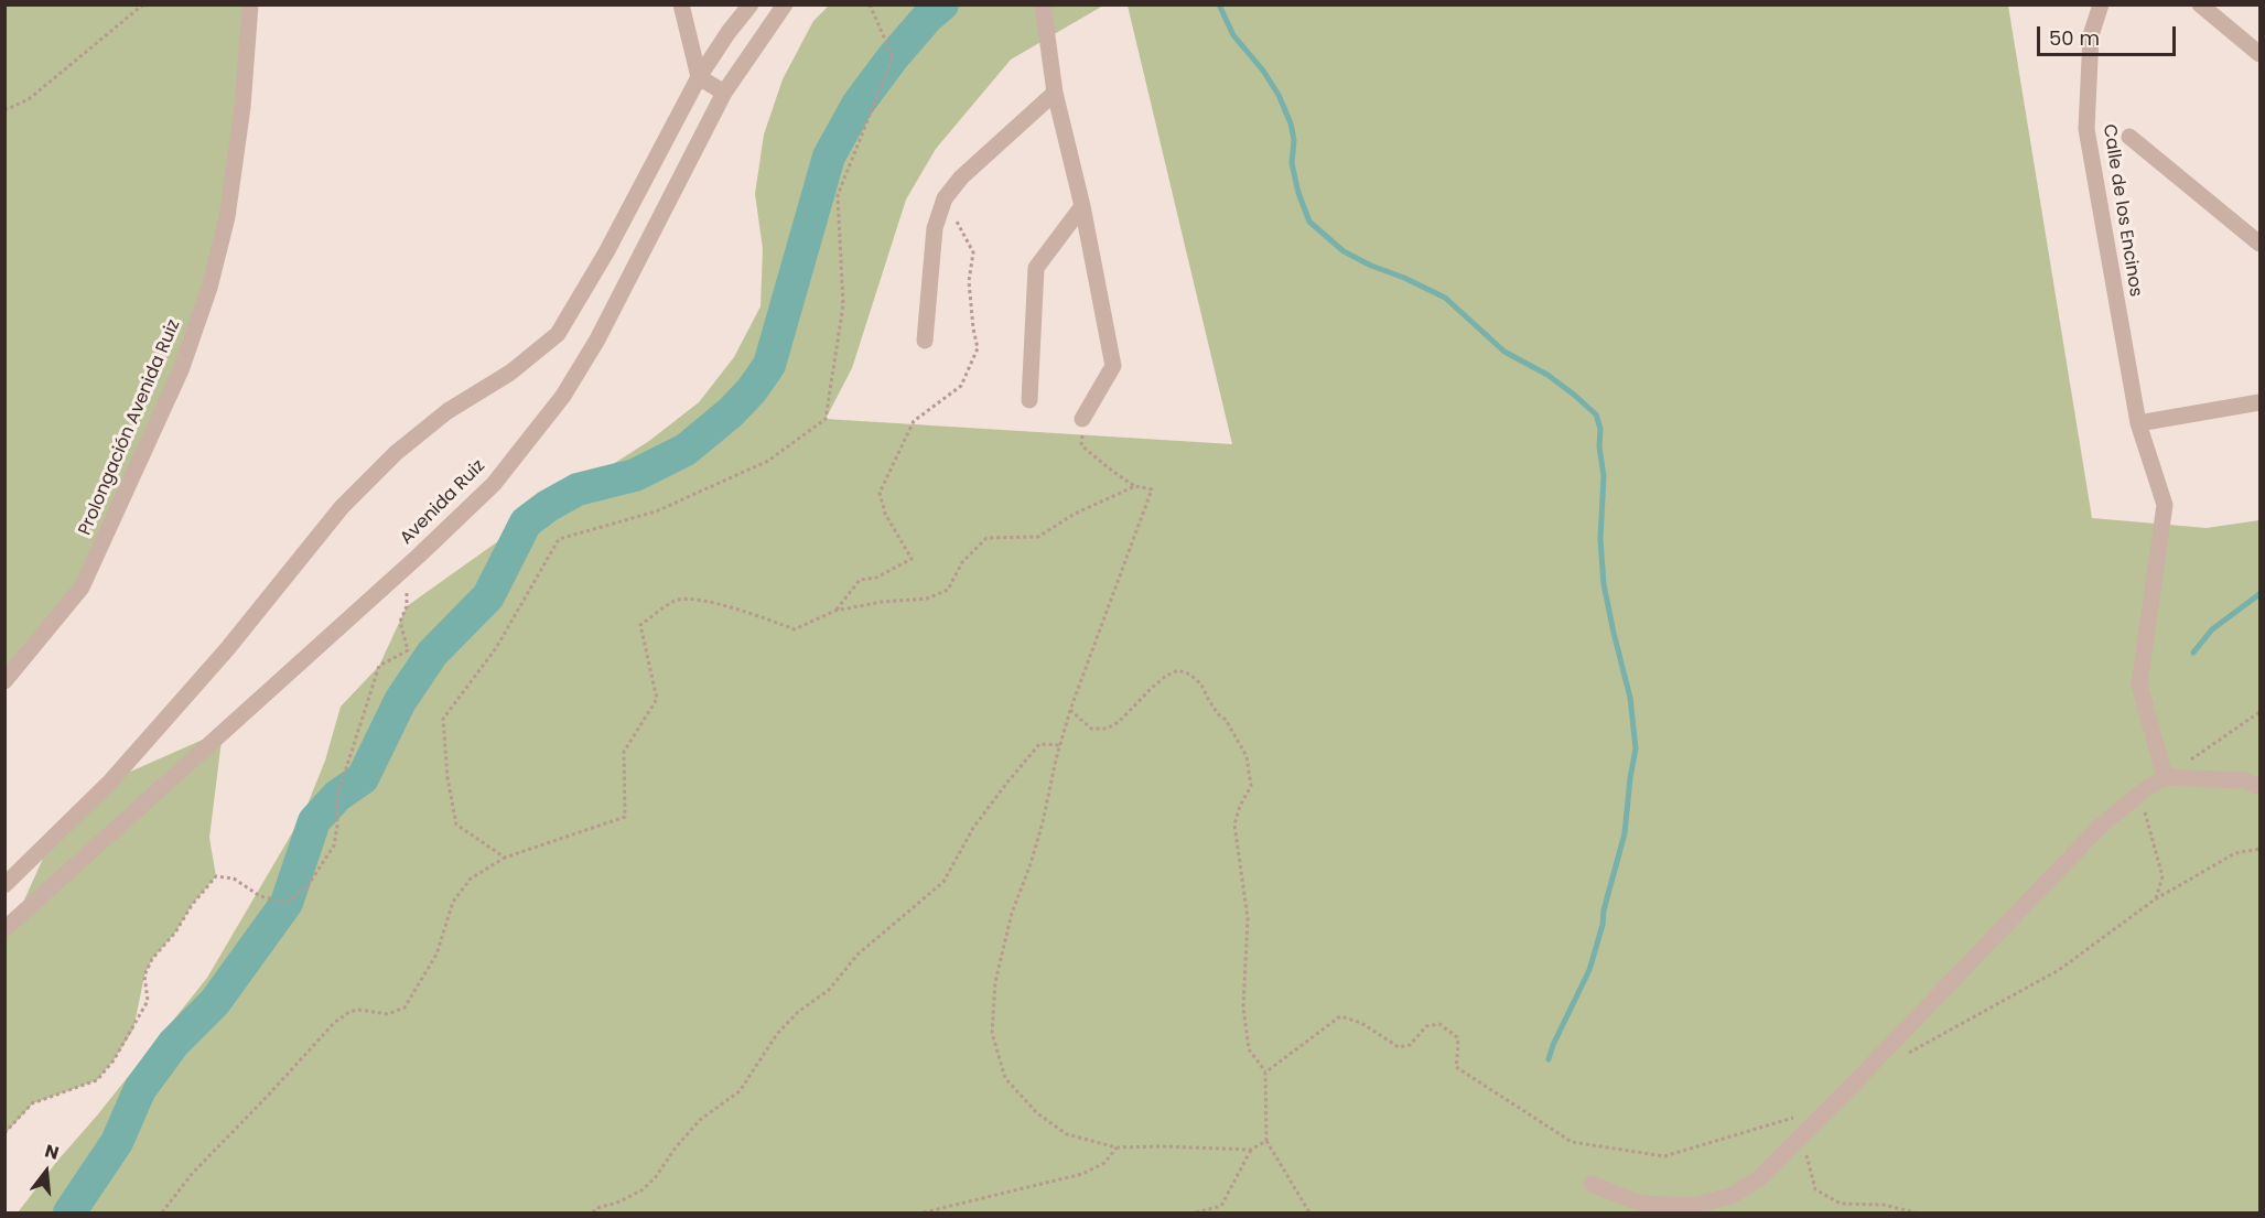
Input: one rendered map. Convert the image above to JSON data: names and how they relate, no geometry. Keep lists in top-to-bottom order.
{
  "streets": {
    "street": ["Calle de los Encinos", "Prolongación Avenida Ruiz", "Avenida Ruiz"]
  },
  "scale_bar": "50 m",
  "north": "top"
}
